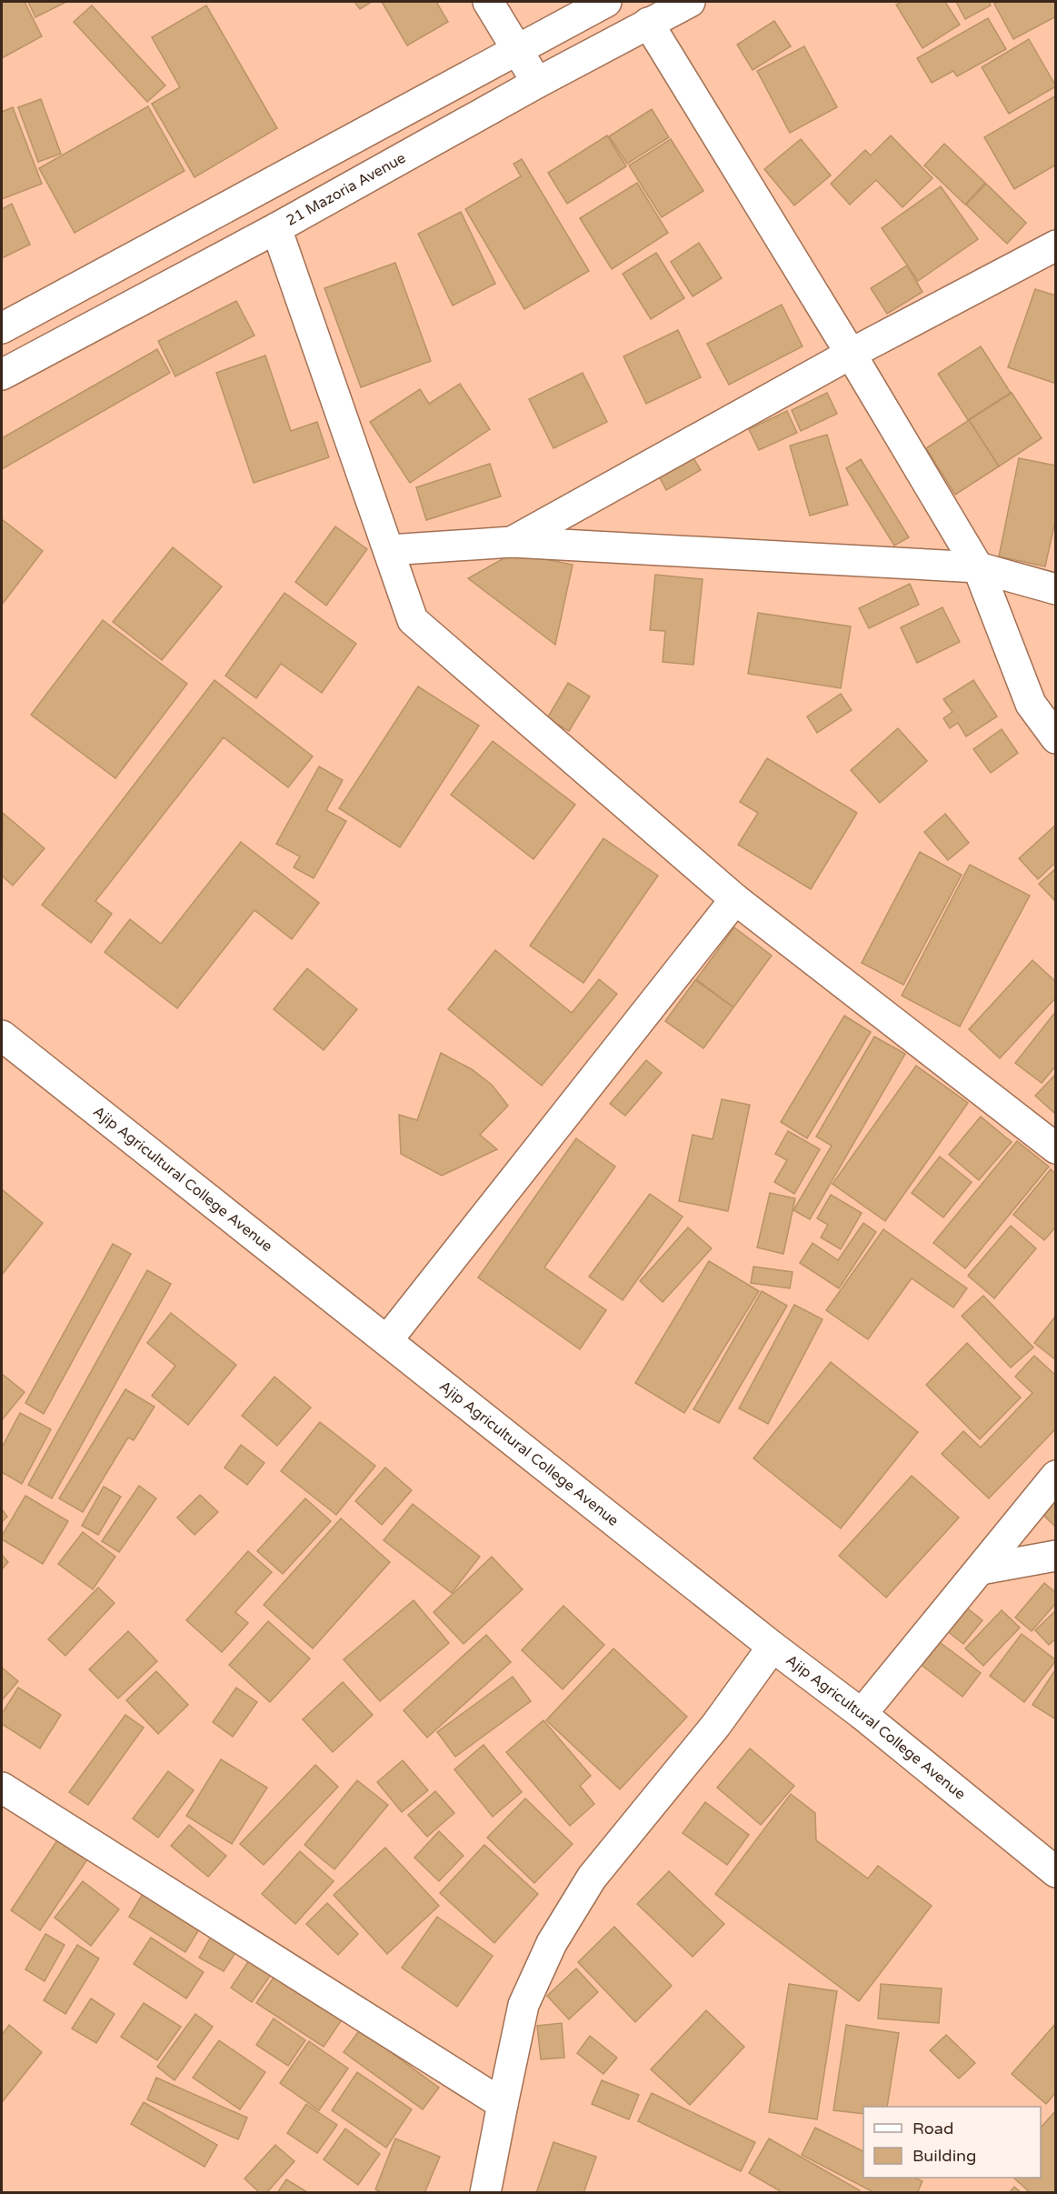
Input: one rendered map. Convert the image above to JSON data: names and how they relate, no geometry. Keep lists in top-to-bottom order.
{
  "streets": {
    "street": ["21 Mazoria Avenue", "Ajip Agricultural College Avenue"]
  },
  "legend": ["Road", "Building"]
}
